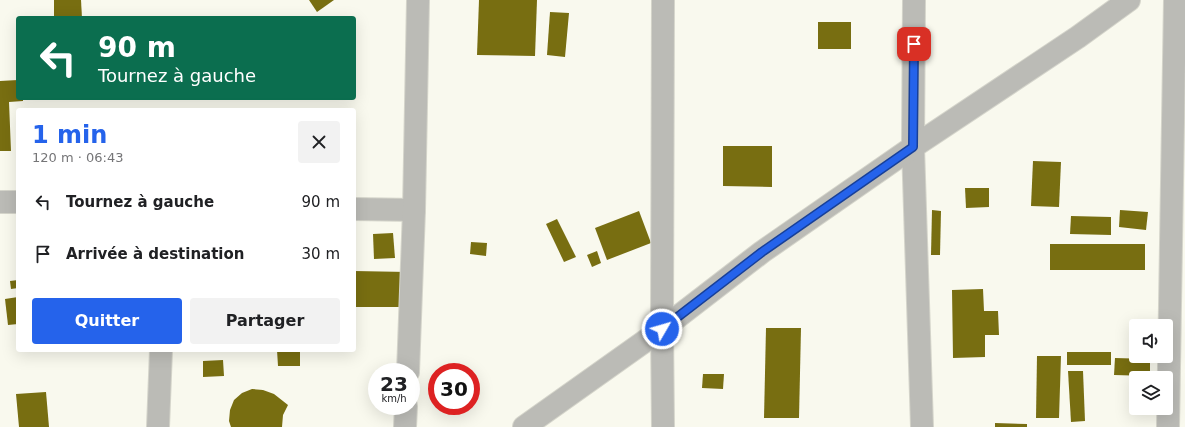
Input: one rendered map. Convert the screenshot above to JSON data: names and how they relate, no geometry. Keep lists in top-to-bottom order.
{
  "page": {
    "turn": ["90 m", "Tournez à gauche"],
    "heading": ["1 min", "120 m · 06:43"],
    "list": [
      {
        "name": "Tournez à gauche",
        "value": "90 m"
      },
      {
        "name": "Arrivée à destination",
        "value": "30 m"
      }
    ],
    "buttons": ["Quitter", "Partager"],
    "speed": "23 km/h",
    "limit": "30"
  }
}
